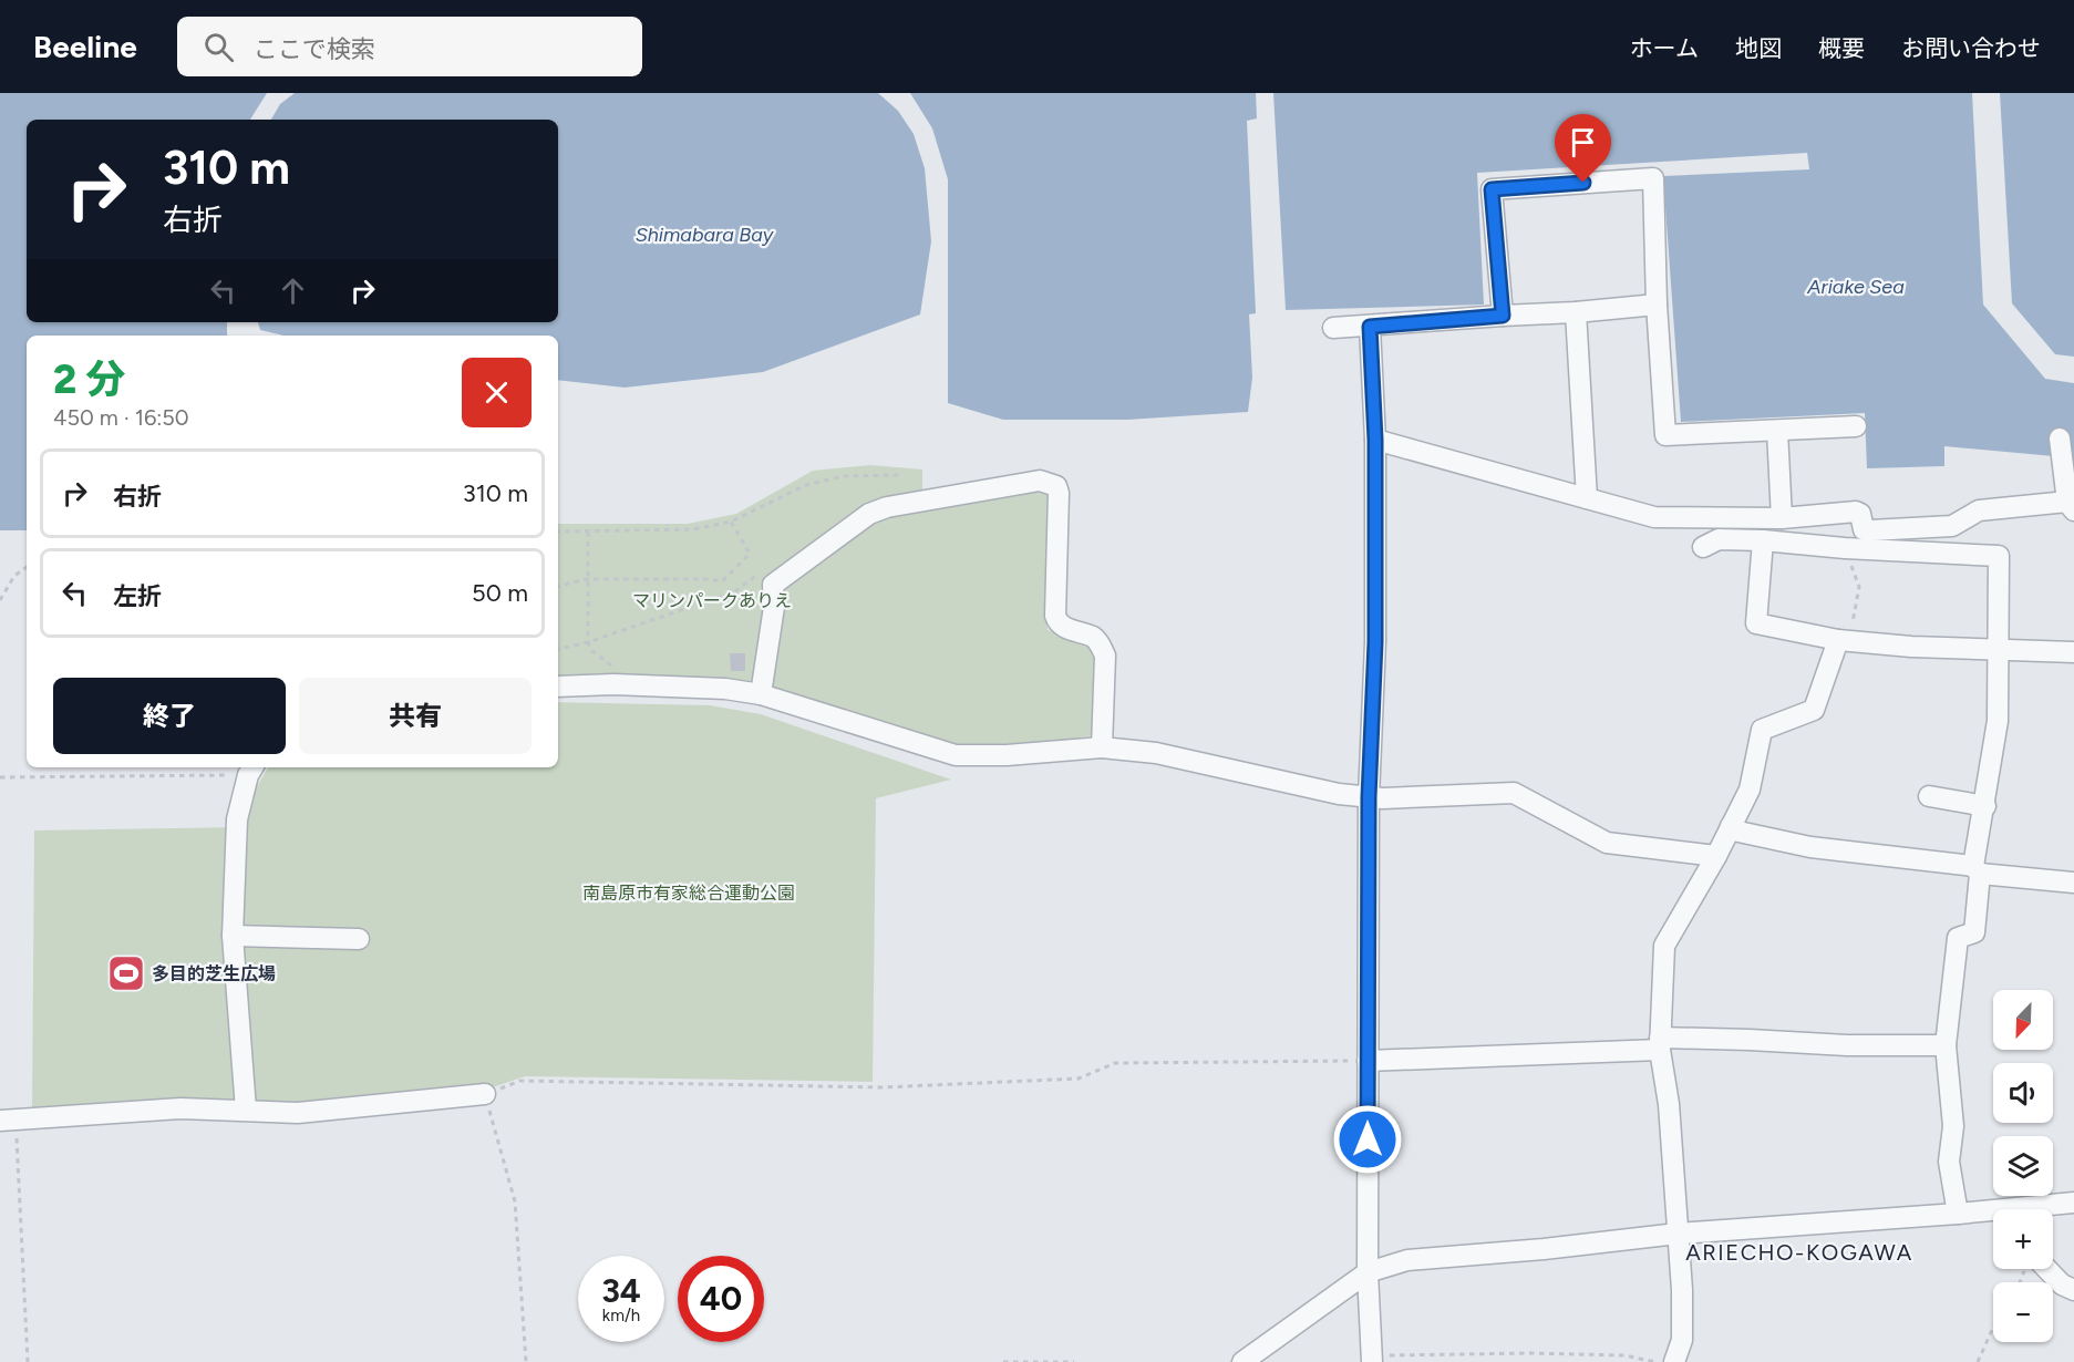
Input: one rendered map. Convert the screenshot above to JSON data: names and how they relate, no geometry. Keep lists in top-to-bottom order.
{
  "districts": ["ARIECHO-KOGAWA"],
  "water": ["Shimabara Bay", "Ariake Sea"],
  "parks": ["マリンパークありえ", "南島原市有家総合運動公園"],
  "places": {
    "sports": ["多目的芝生広場"]
  },
  "north": "bottom left",
  "page": {
    "header": "Beeline",
    "search": "ここで検索",
    "nav": [
      "ホーム",
      "地図",
      "概要",
      "お問い合わせ"
    ],
    "turn": ["310 m", "右折"],
    "heading": ["2 分", "450 m · 16:50"],
    "list": [
      {
        "name": "右折",
        "value": "310 m"
      },
      {
        "name": "左折",
        "value": "50 m"
      }
    ],
    "buttons": ["終了", "共有"],
    "map_buttons": ["+", "−"],
    "speed": "34 km/h",
    "limit": "40"
  }
}
